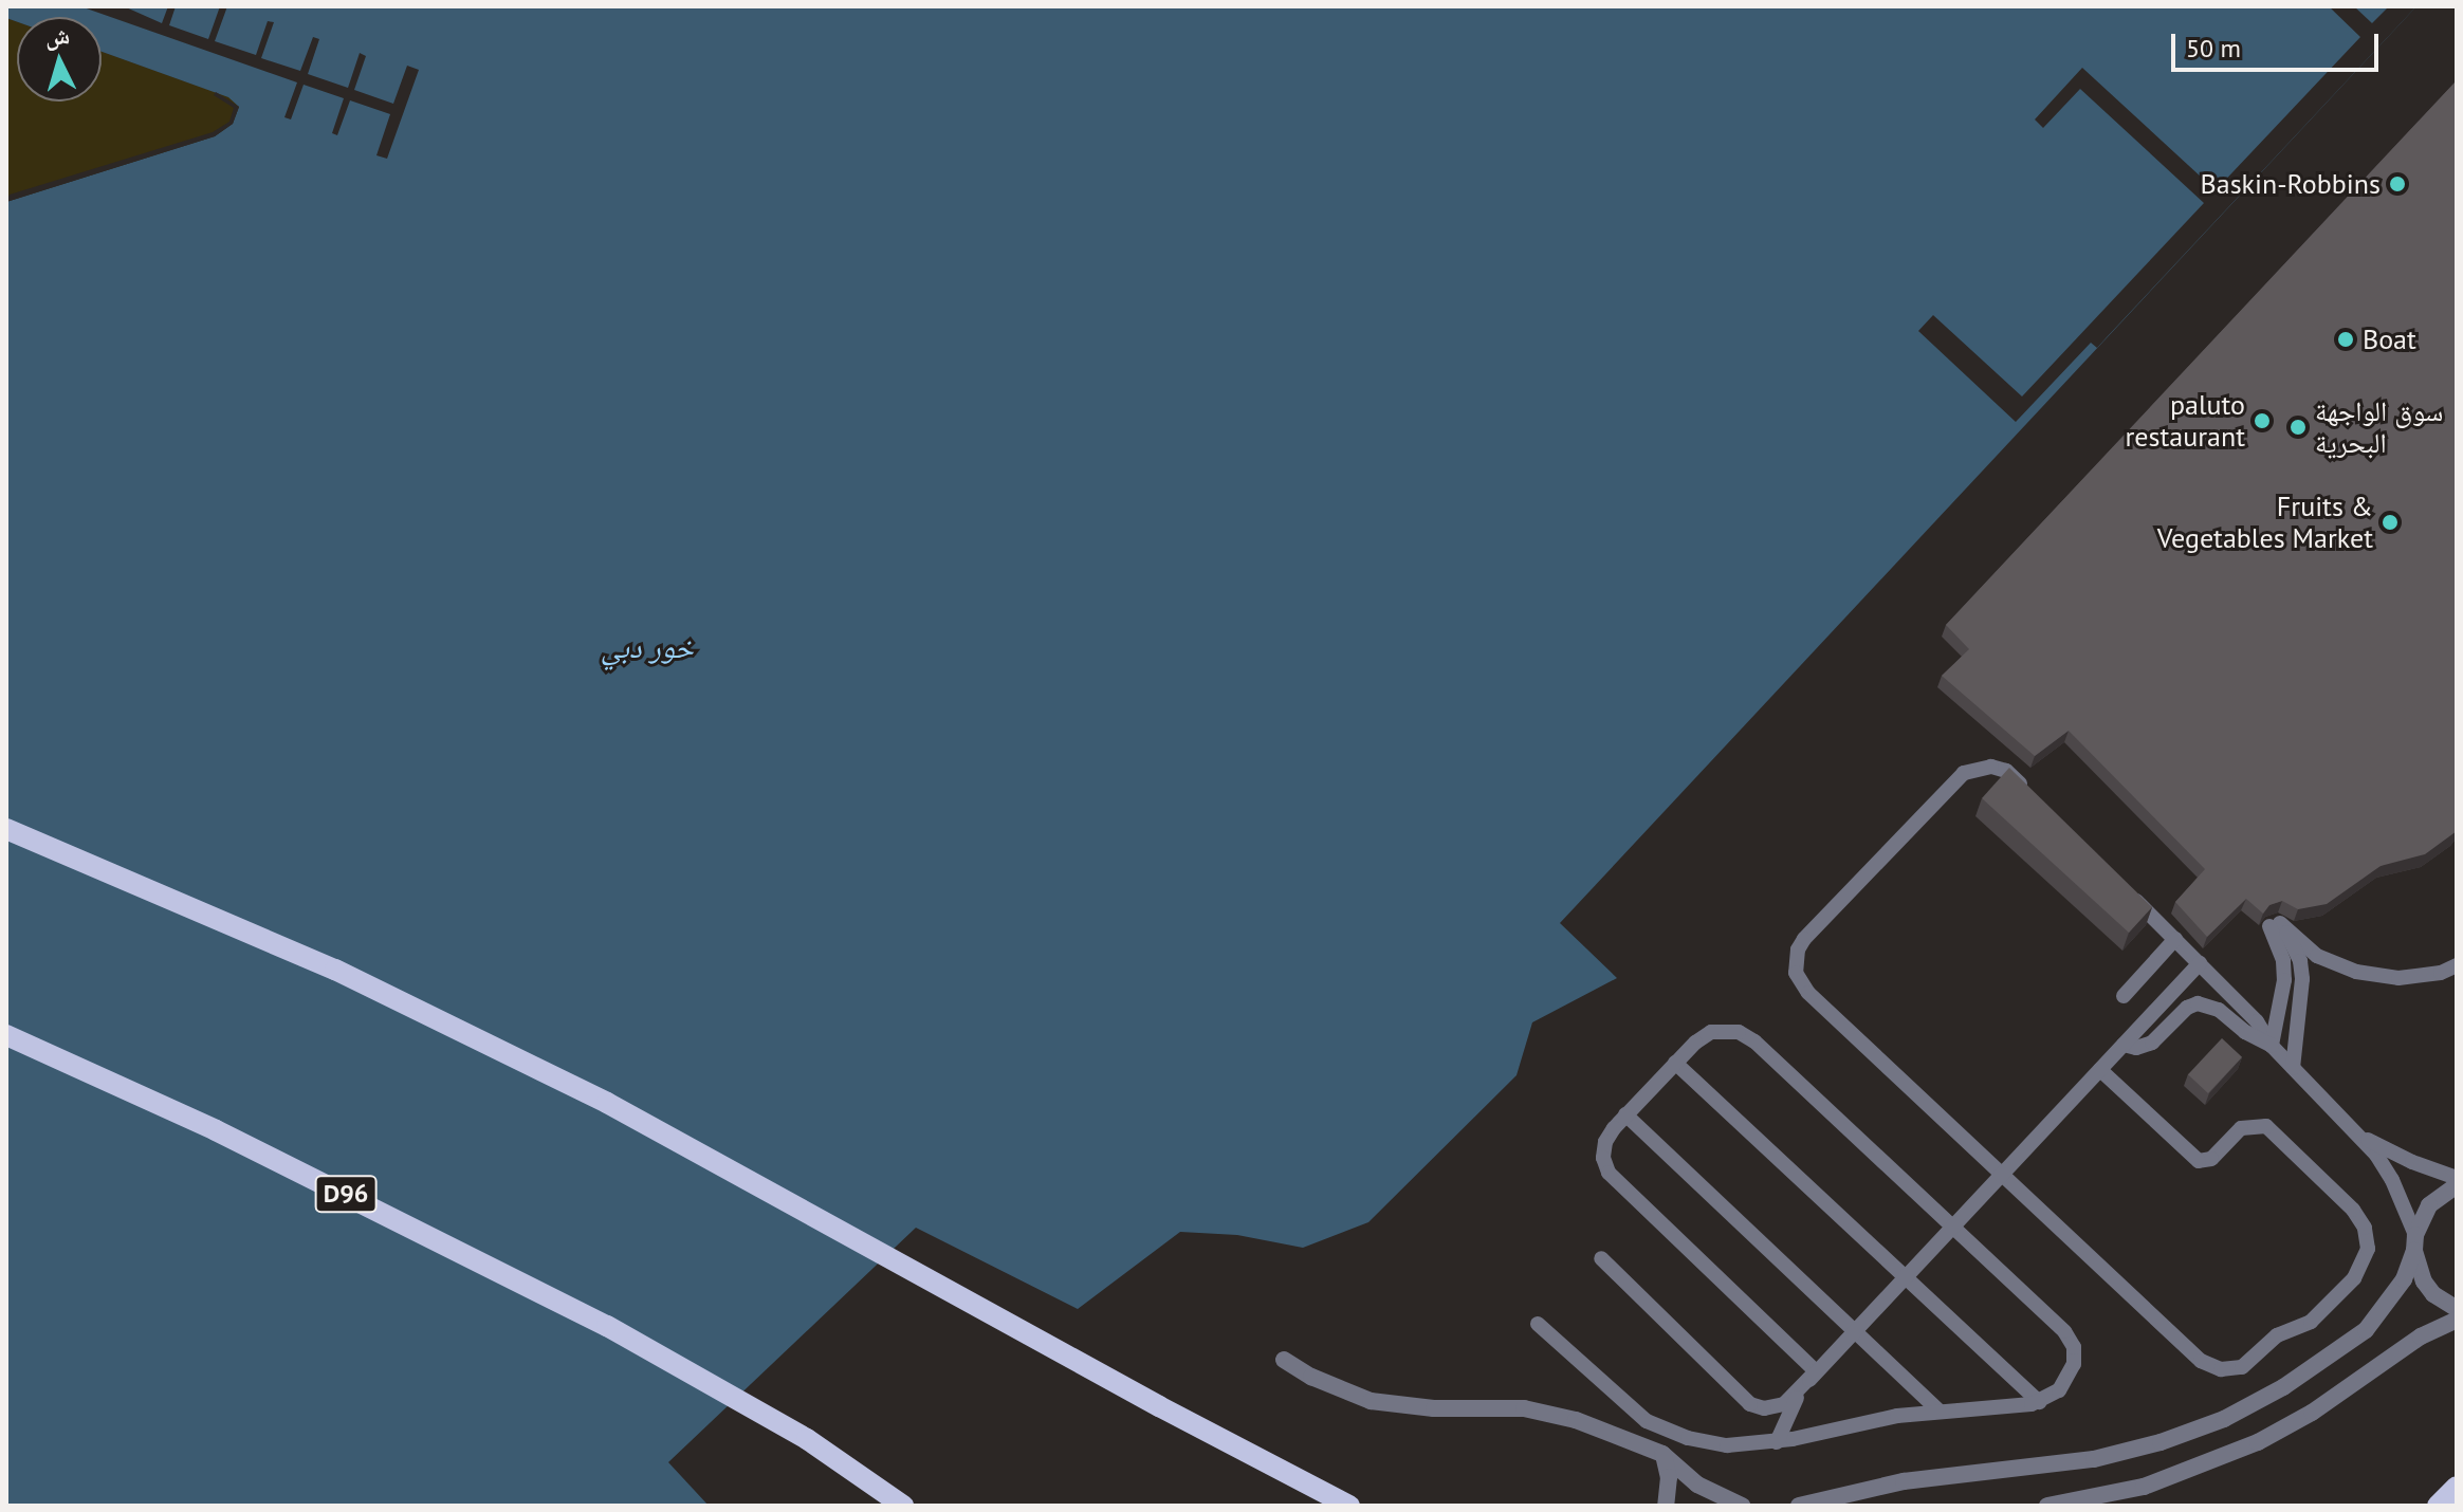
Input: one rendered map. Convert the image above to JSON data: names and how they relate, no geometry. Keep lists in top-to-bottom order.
{
  "streets": {
    "main road": ["D96"]
  },
  "water": ["خور دبي"],
  "places": [
    "Baskin-Robbins",
    "Boat",
    "paluto restaurant",
    "سوق الواجهة البحرية",
    "Fruits & Vegetables Market"
  ],
  "scale_bar": "50 m",
  "north": "top"
}
